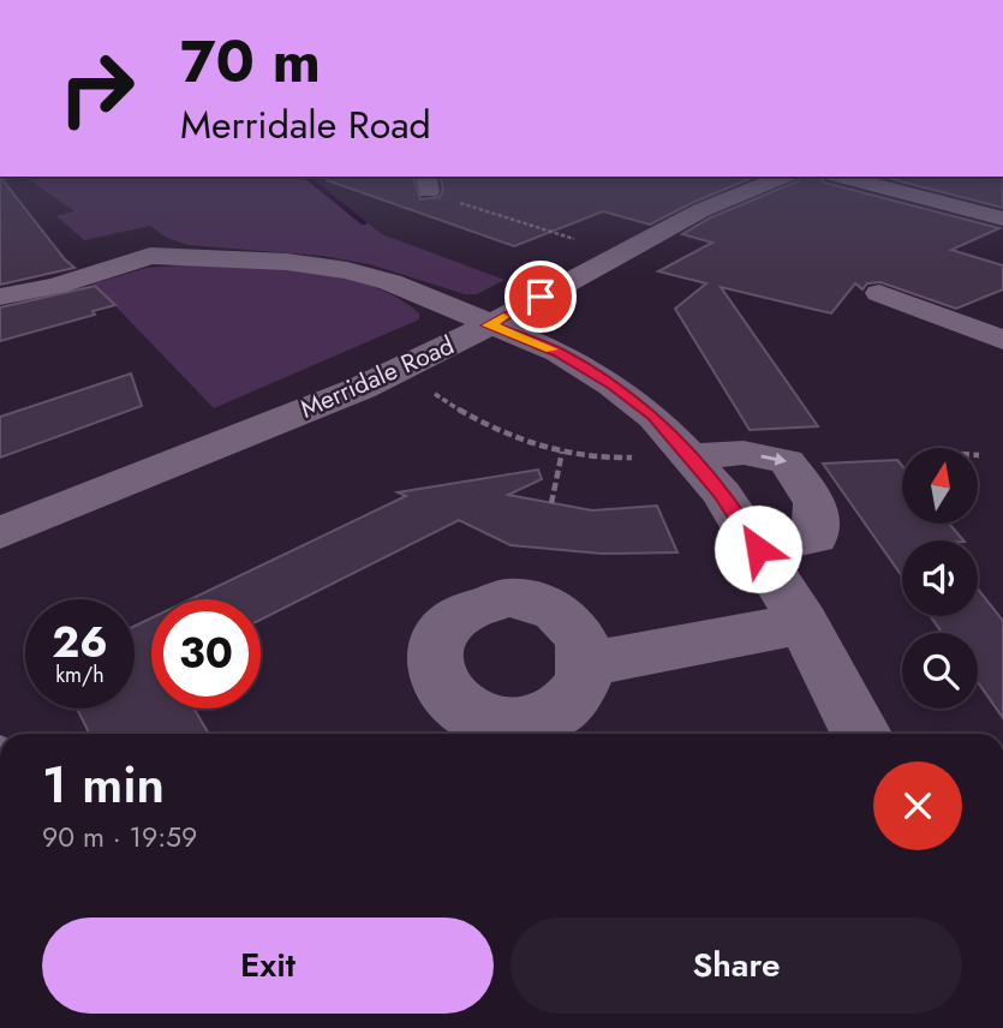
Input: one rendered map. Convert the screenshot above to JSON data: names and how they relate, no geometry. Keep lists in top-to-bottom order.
{
  "streets": {
    "street": ["Merridale Road"]
  },
  "north": "top",
  "page": {
    "turn": ["70 m", "Merridale Road"],
    "speed": "26 km/h",
    "limit": "30",
    "heading": ["1 min", "90 m · 19:59"],
    "buttons": ["Exit", "Share"]
  }
}
